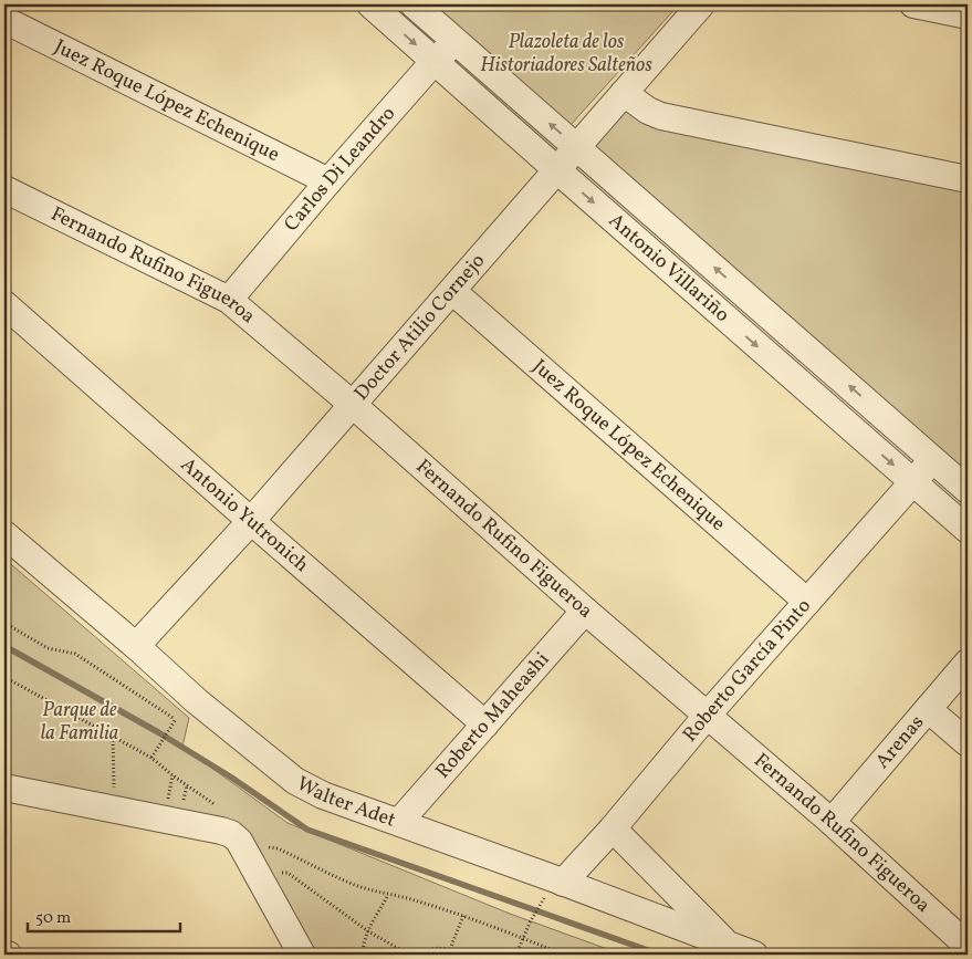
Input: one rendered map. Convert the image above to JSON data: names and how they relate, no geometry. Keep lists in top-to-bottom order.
{
  "streets": {
    "street": [
      "Juez Roque López Echenique",
      "Carlos Di Leandro",
      "Fernando Rufino Figueroa",
      "Antonio Villariño",
      "Doctor Atilio Cornejo",
      "Antonio Yutronich",
      "Roberto García Pinto",
      "Roberto Maheashi",
      "Arenas",
      "Walter Adet"
    ]
  },
  "crossings": [
    ["Juez Roque López Echenique", "Carlos Di Leandro"],
    ["Juez Roque López Echenique", "Doctor Atilio Cornejo"],
    ["Juez Roque López Echenique", "Roberto García Pinto"],
    ["Carlos Di Leandro", "Fernando Rufino Figueroa"],
    ["Carlos Di Leandro", "Antonio Villariño"],
    ["Fernando Rufino Figueroa", "Doctor Atilio Cornejo"],
    ["Fernando Rufino Figueroa", "Roberto García Pinto"],
    ["Fernando Rufino Figueroa", "Roberto Maheashi"],
    ["Fernando Rufino Figueroa", "Arenas"],
    ["Antonio Villariño", "Doctor Atilio Cornejo"],
    ["Antonio Villariño", "Roberto García Pinto"],
    ["Doctor Atilio Cornejo", "Antonio Yutronich"],
    ["Doctor Atilio Cornejo", "Walter Adet"],
    ["Antonio Yutronich", "Roberto Maheashi"],
    ["Roberto García Pinto", "Walter Adet"],
    ["Roberto Maheashi", "Walter Adet"]
  ],
  "parks": ["Plazoleta de los Historiadores Salteños", "Parque de la Familia"],
  "scale_bar": "50 m"
}
